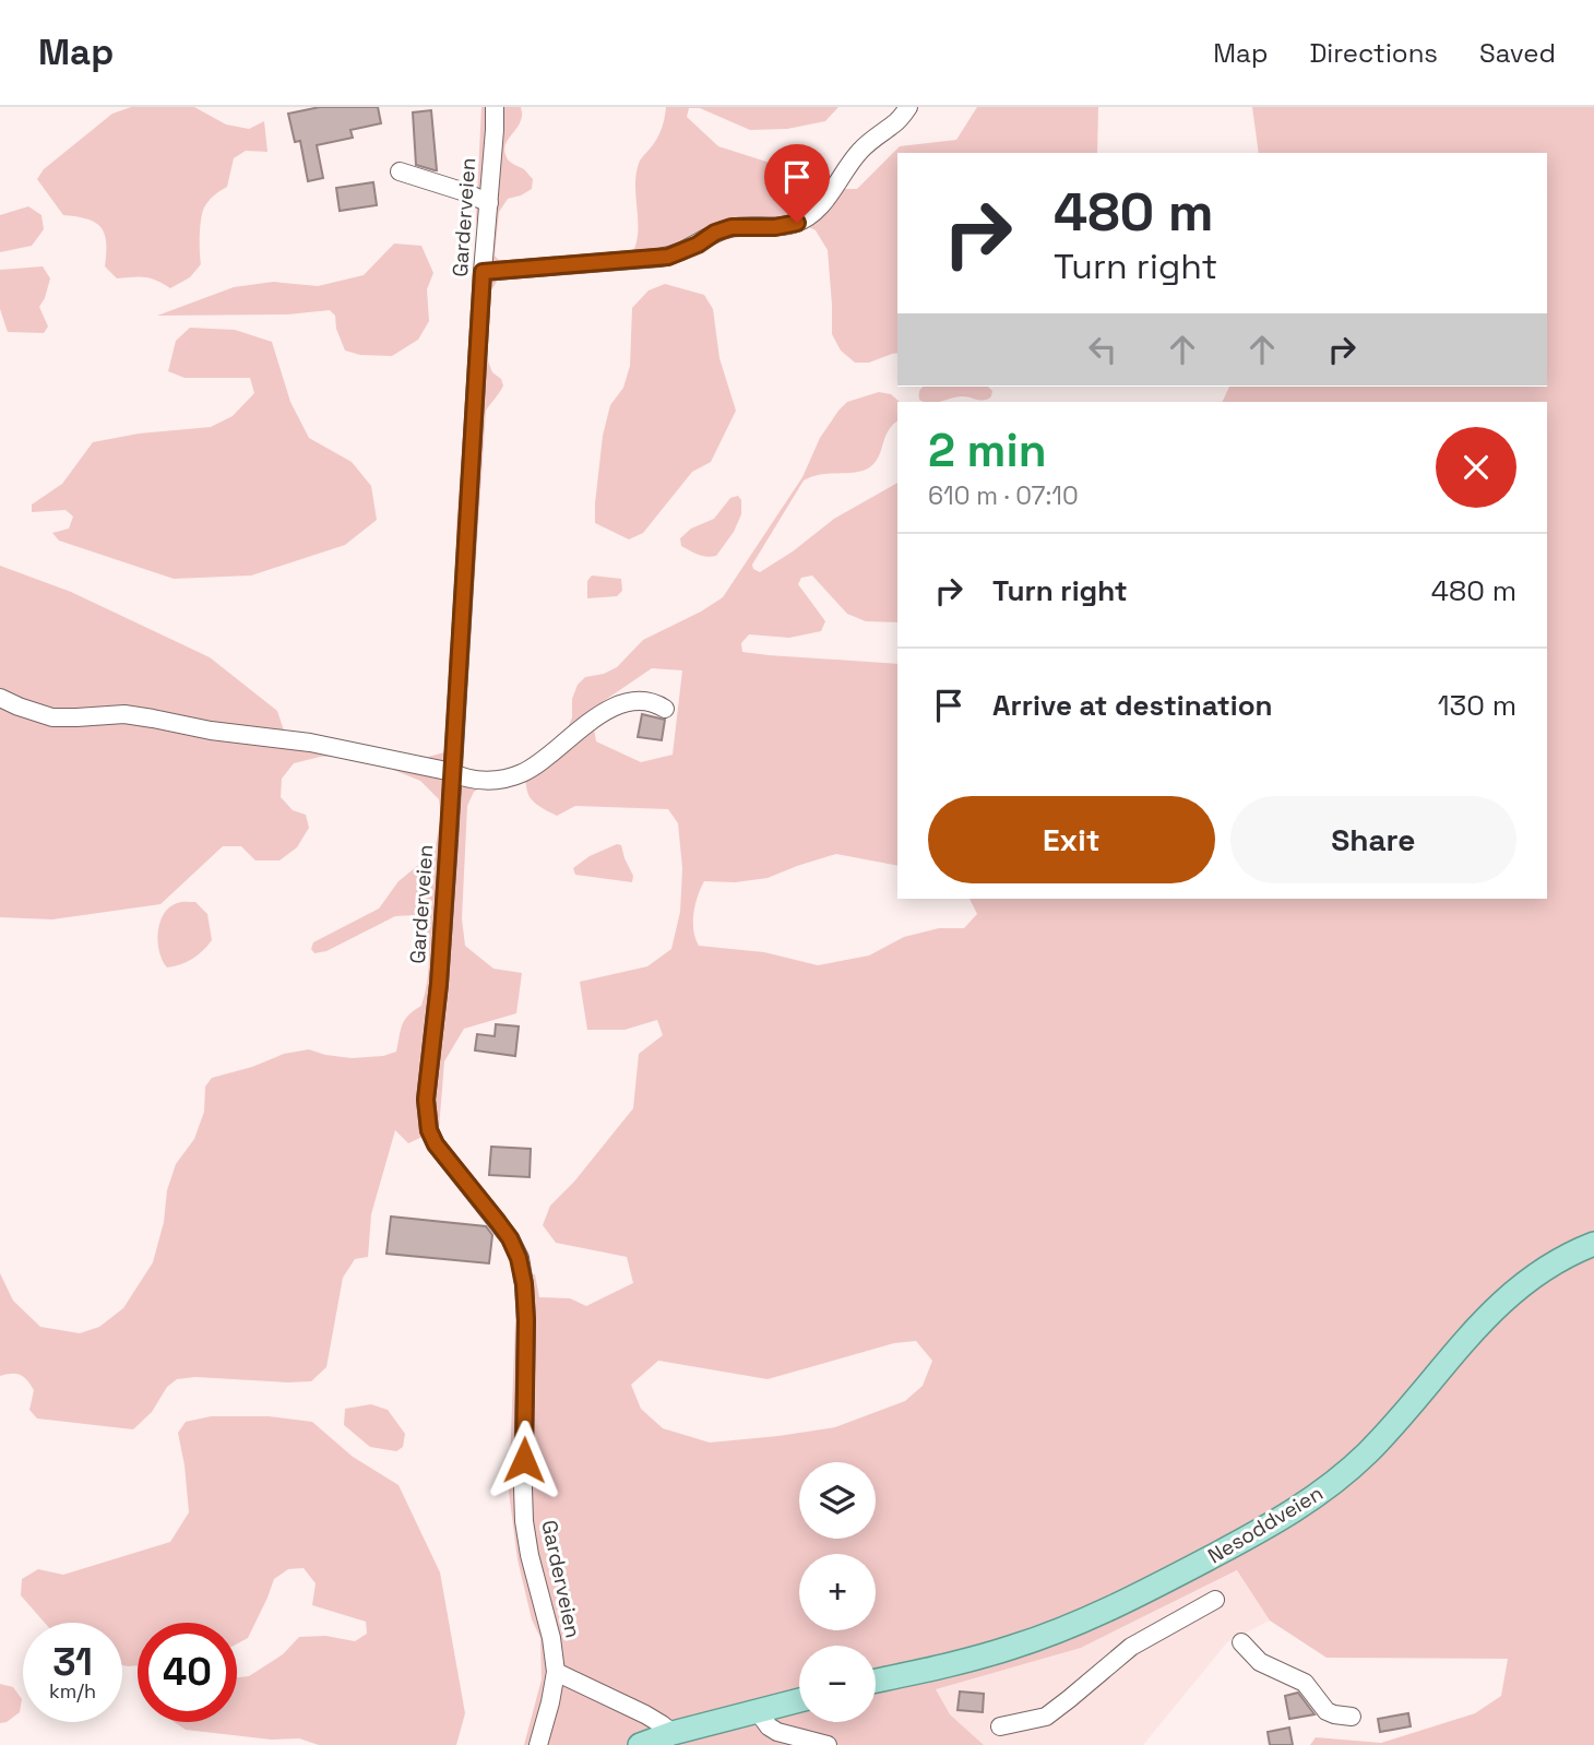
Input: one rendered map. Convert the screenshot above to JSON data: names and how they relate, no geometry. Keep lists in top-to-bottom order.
{
  "streets": {
    "main road": ["Nesoddveien"],
    "street": ["Garderveien"]
  },
  "page": {
    "header": "Map",
    "nav": ["Map", "Directions", "Saved"],
    "turn": ["480 m", "Turn right"],
    "heading": ["2 min", "610 m · 07:10"],
    "list": [
      {
        "name": "Turn right",
        "value": "480 m"
      },
      {
        "name": "Arrive at destination",
        "value": "130 m"
      }
    ],
    "buttons": ["Exit", "Share"],
    "map_buttons": ["+", "−"],
    "speed": "31 km/h",
    "limit": "40"
  }
}
